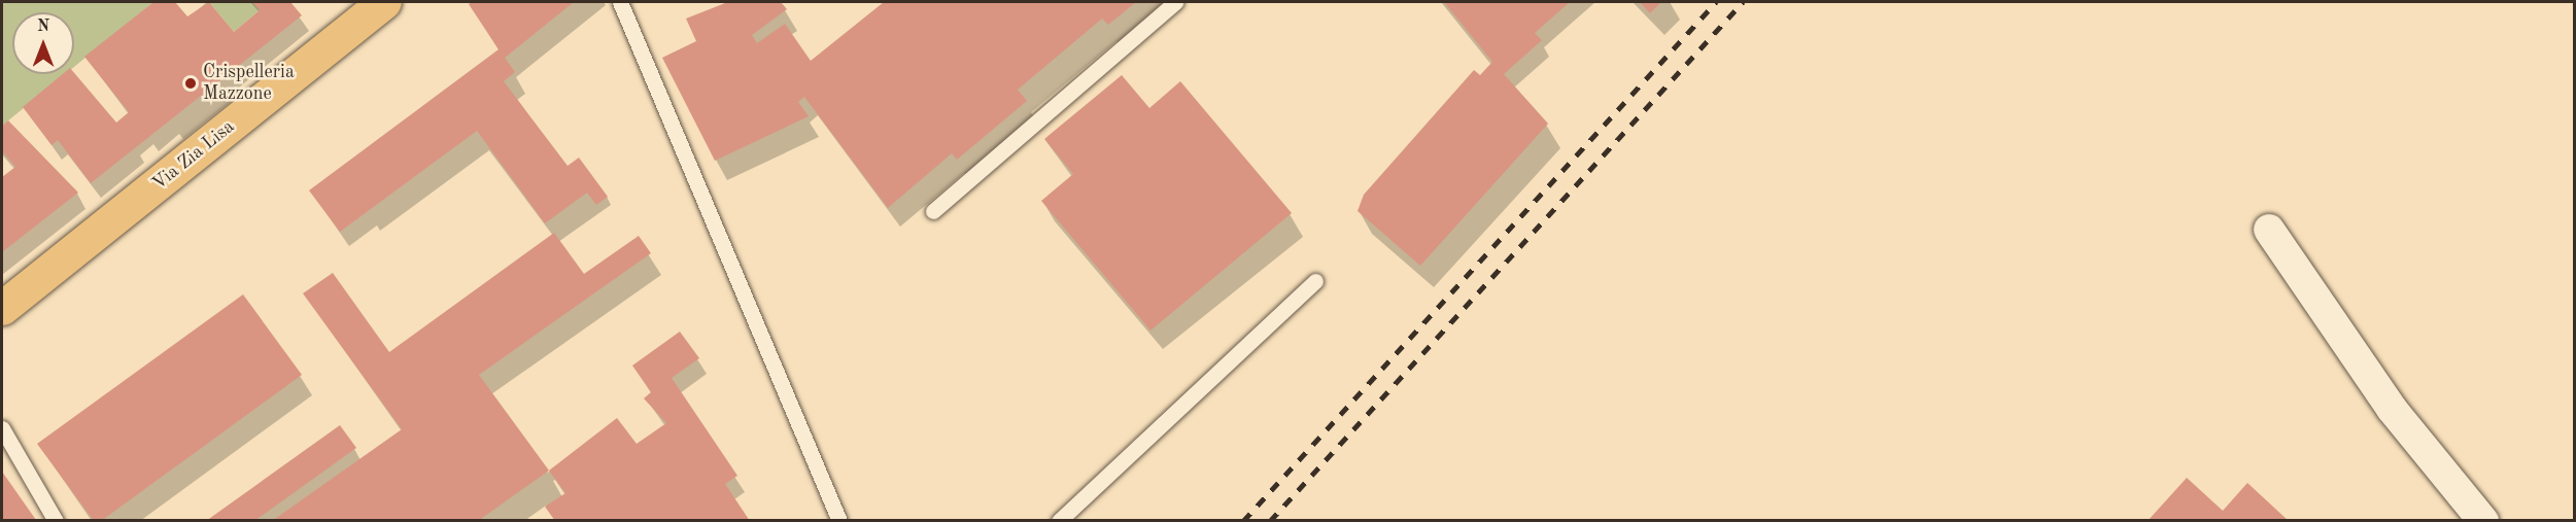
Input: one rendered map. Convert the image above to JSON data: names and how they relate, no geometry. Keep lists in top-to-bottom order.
{
  "streets": {
    "main road": ["Via Zia Lisa"]
  },
  "places": ["Crispelleria Mazzone"],
  "north": "top"
}
